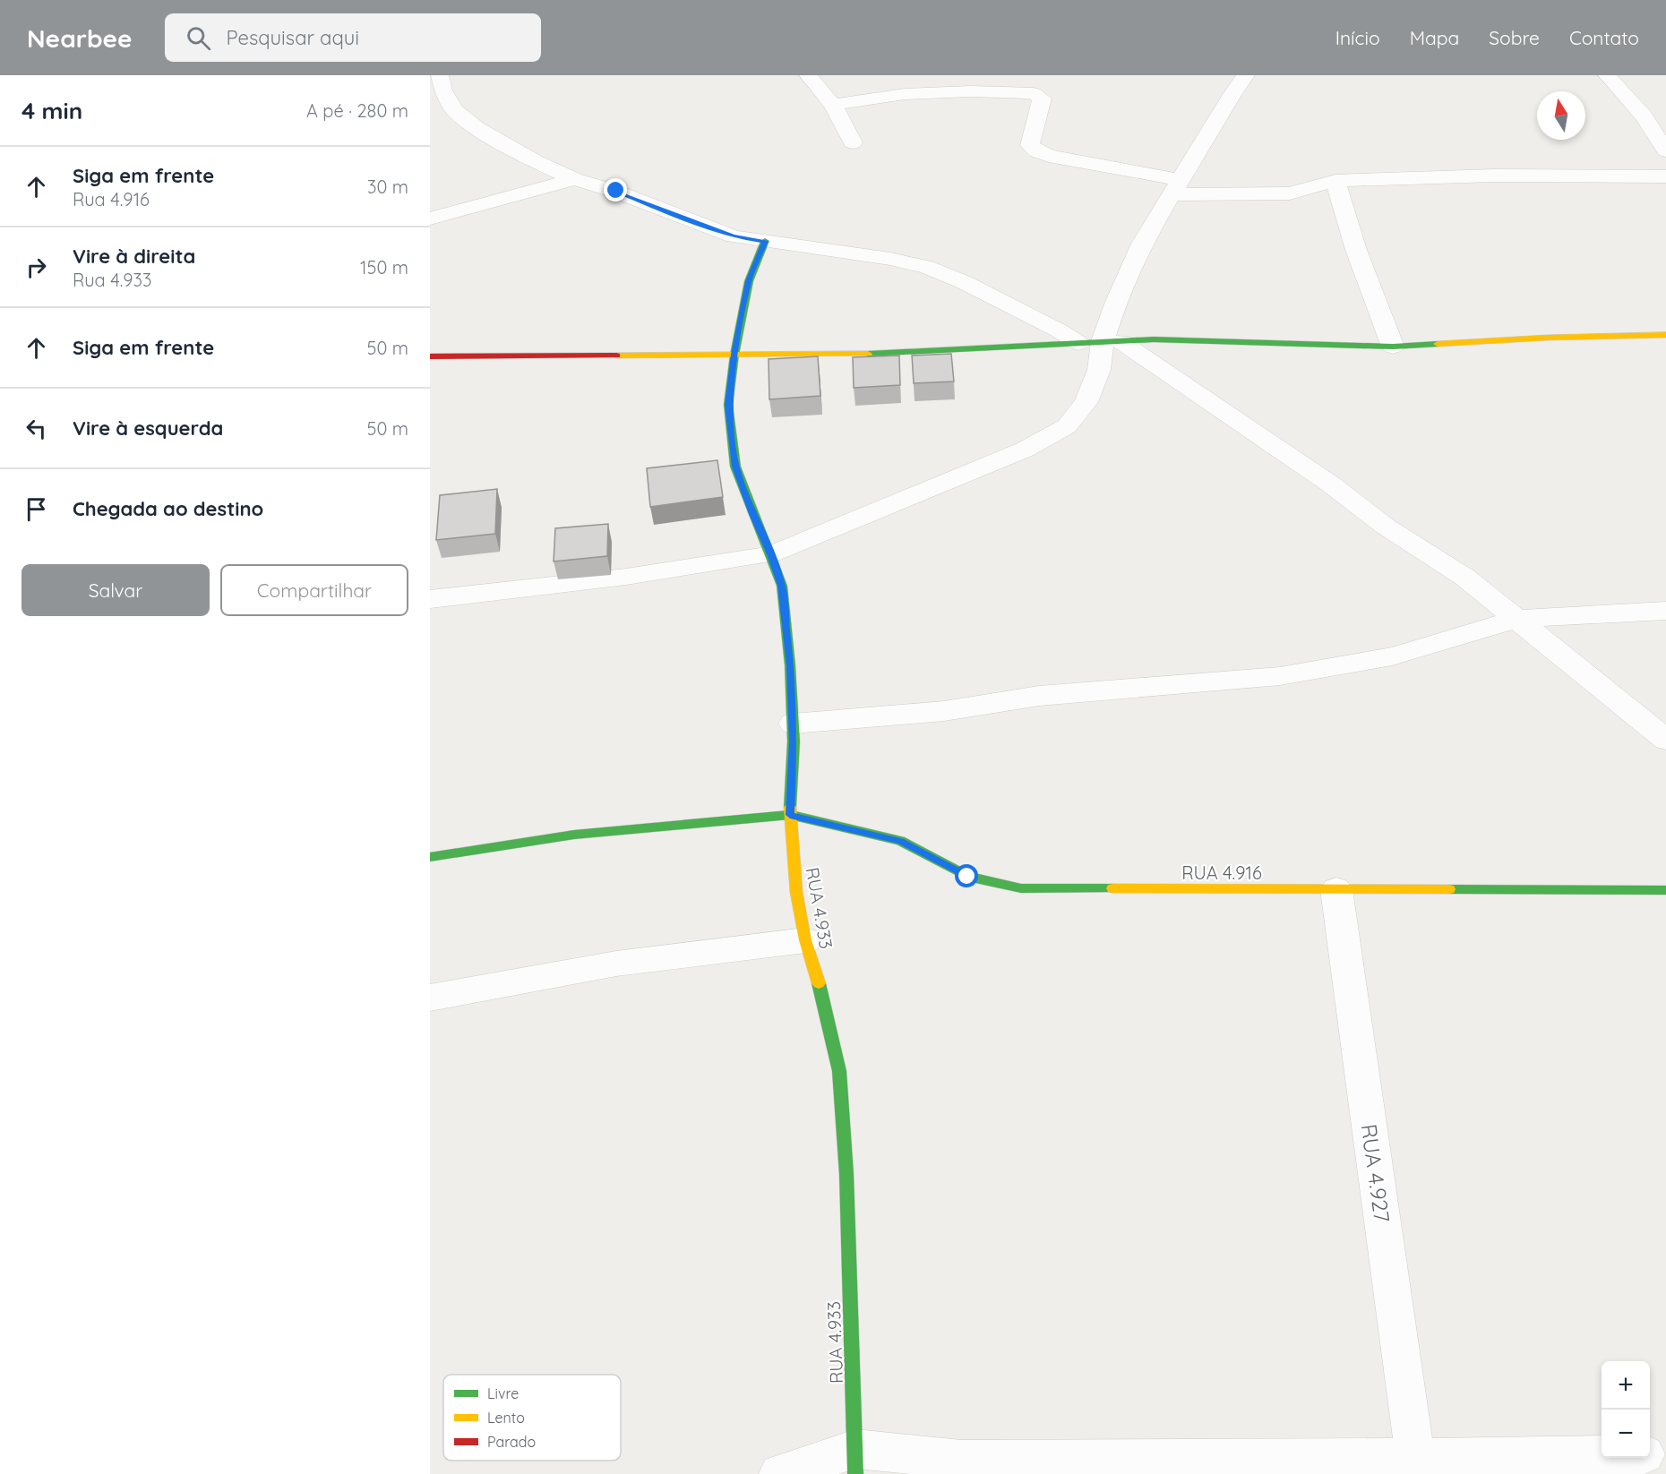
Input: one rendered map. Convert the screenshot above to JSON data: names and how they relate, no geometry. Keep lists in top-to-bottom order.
{
  "streets": {
    "street": ["RUA 4.916", "RUA 4.933", "RUA 4.927"]
  },
  "crossings": [
    ["RUA 4.916", "RUA 4.933"],
    ["RUA 4.916", "RUA 4.927"]
  ],
  "legend": ["Livre", "Lento", "Parado"],
  "north": "top",
  "page": {
    "header": "Nearbee",
    "search": "Pesquisar aqui",
    "nav": [
      "Início",
      "Mapa",
      "Sobre",
      "Contato"
    ],
    "heading": ["4 min", "A pé · 280 m"],
    "list": [
      ["Siga em frente", "Rua 4.916", "30 m"],
      ["Vire à direita", "Rua 4.933", "150 m"],
      ["Siga em frente", "50 m"],
      ["Vire à esquerda", "50 m"],
      "Chegada ao destino"
    ],
    "buttons": ["Salvar", "Compartilhar"],
    "map_buttons": ["+", "−"]
  }
}
